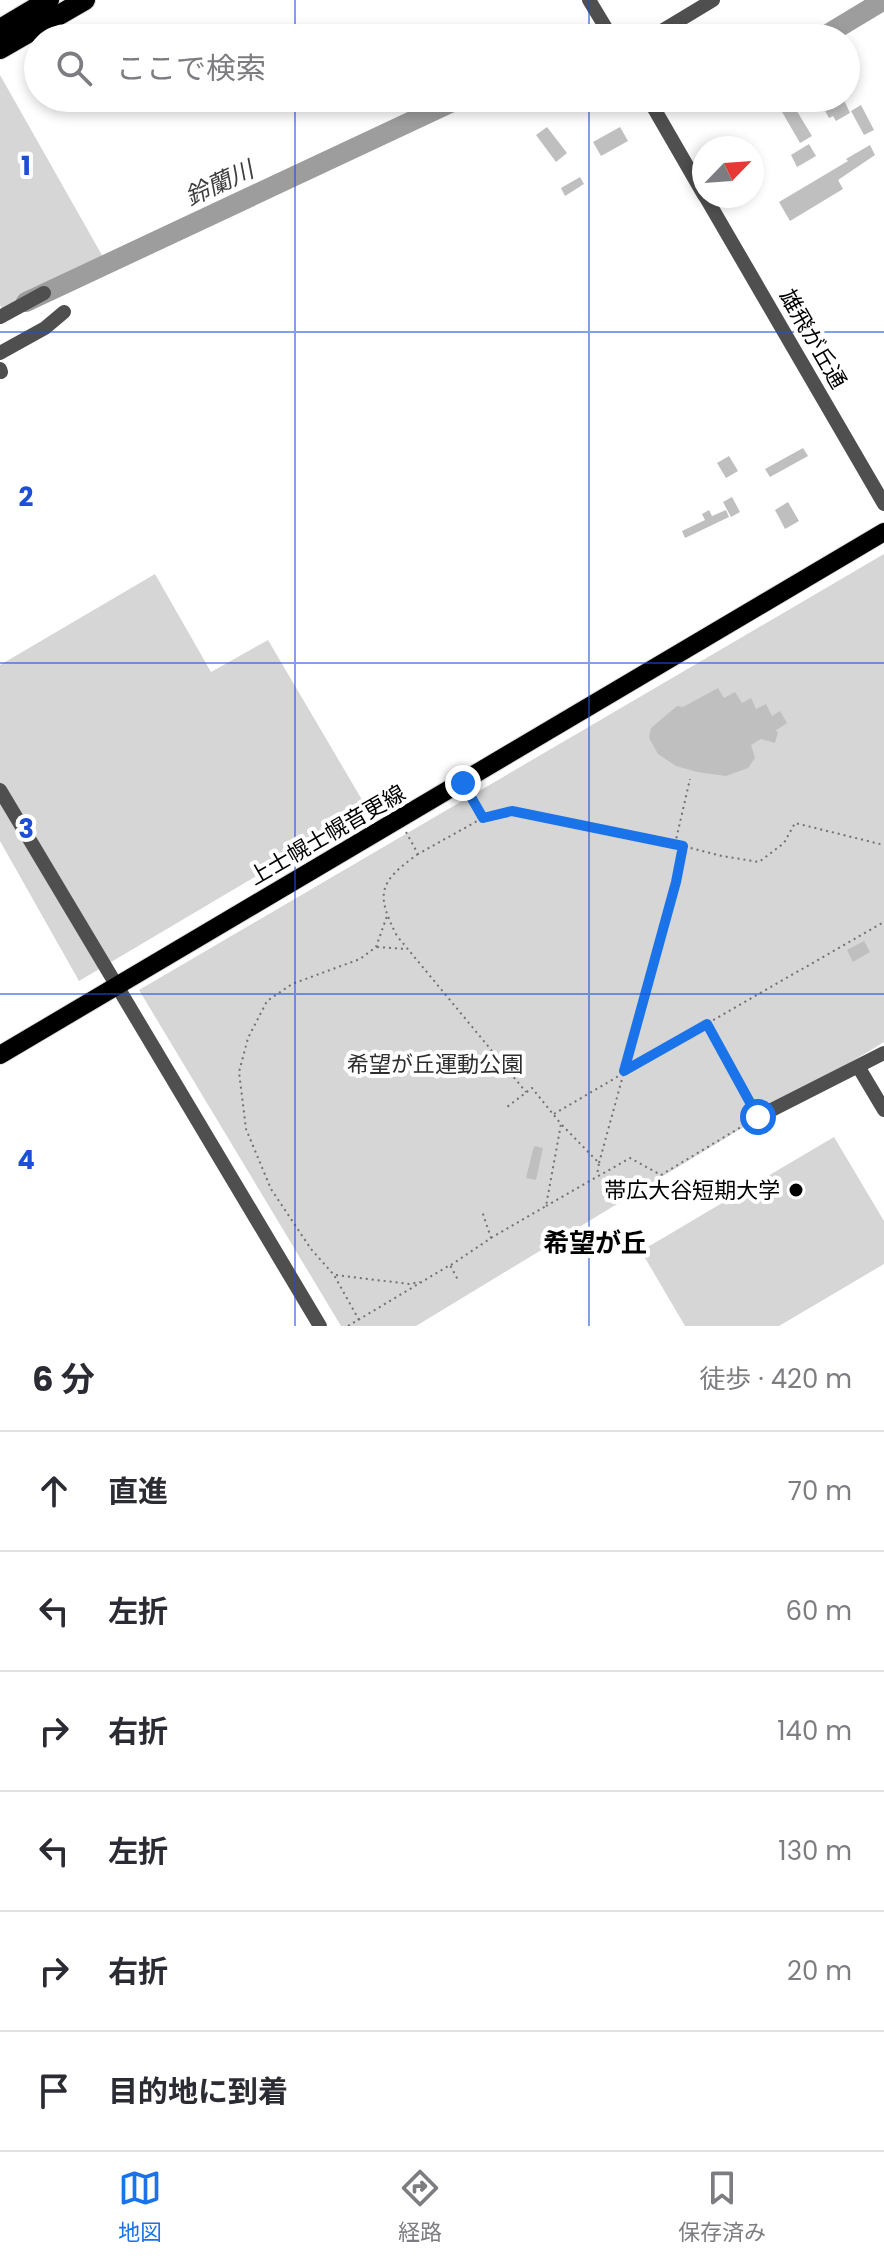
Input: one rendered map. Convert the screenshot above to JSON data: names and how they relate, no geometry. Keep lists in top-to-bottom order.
{
  "streets": {
    "main road": ["上士幌士幌音更線"],
    "street": ["雄飛が丘通"]
  },
  "districts": ["希望が丘"],
  "water": ["鈴蘭川"],
  "parks": ["希望が丘運動公園"],
  "places": ["帯広大谷短期大学"],
  "north": "top right",
  "page": {
    "search": "ここで検索",
    "heading": ["6 分", "徒歩 · 420 m"],
    "list": [
      ["直進", "70 m"],
      ["左折", "60 m"],
      ["右折", "140 m"],
      ["左折", "130 m"],
      ["右折", "20 m"],
      "目的地に到着"
    ],
    "nav": ["地図", "経路", "保存済み"]
  },
  "grid": {
    "rows": [
      "1",
      "2",
      "3",
      "4"
    ]
  }
}
